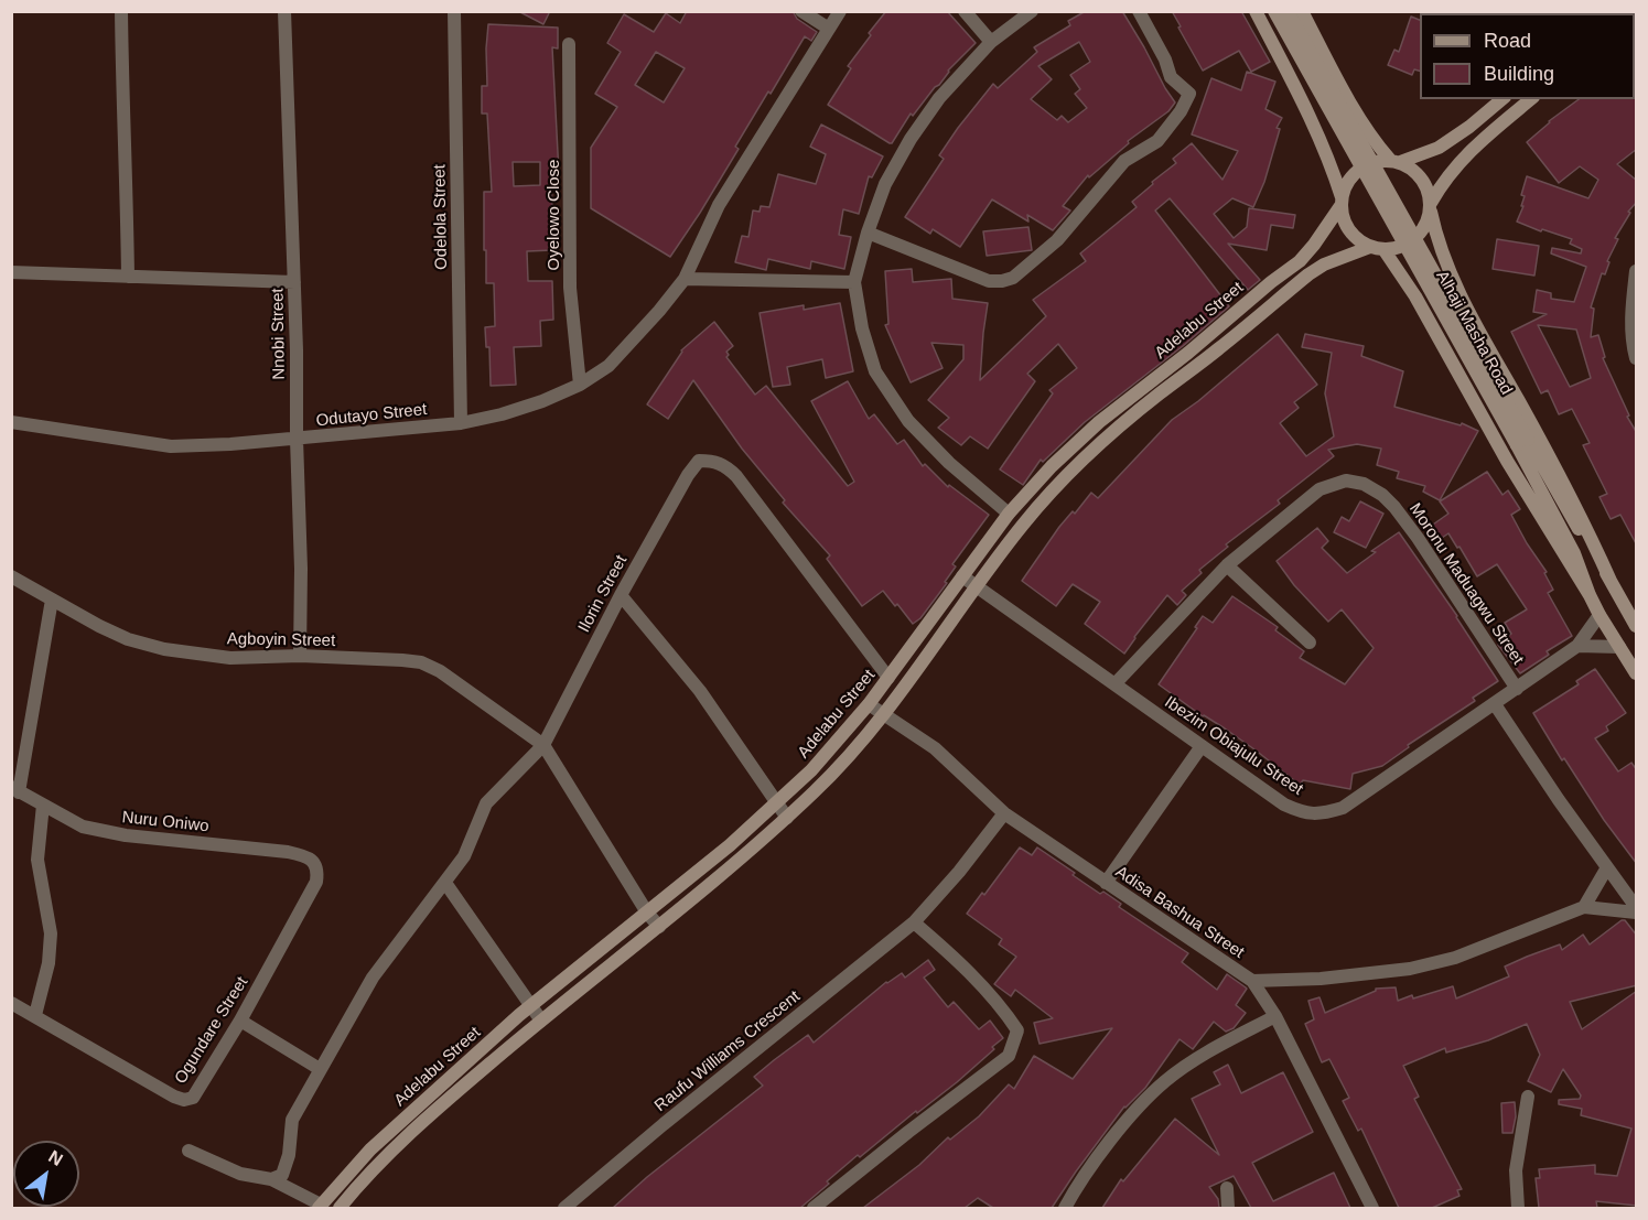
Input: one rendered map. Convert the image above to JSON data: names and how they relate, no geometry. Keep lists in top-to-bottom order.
{
  "streets": {
    "main road": ["Adelabu Street", "Alhaji Masha Road"],
    "street": [
      "Oyelowo Close",
      "Odelola Street",
      "Nnobi Street",
      "Odutayo Street",
      "Moronu Maduagwu Street",
      "Ilorin Street",
      "Agboyin Street",
      "Ibezim Obiajulu Street",
      "Nuru Oniwo",
      "Adisa Bashua Street",
      "Ogundare Street",
      "Raufu Williams Crescent"
    ]
  },
  "crossings": [
    ["Oyelowo Close", "Odutayo Street"],
    ["Odelola Street", "Odutayo Street"],
    ["Adelabu Street", "Ilorin Street"],
    ["Adelabu Street", "Ibezim Obiajulu Street"],
    ["Adelabu Street", "Adisa Bashua Street"],
    ["Nnobi Street", "Odutayo Street"],
    ["Nnobi Street", "Agboyin Street"],
    ["Moronu Maduagwu Street", "Ibezim Obiajulu Street"],
    ["Ilorin Street", "Agboyin Street"],
    ["Nuru Oniwo", "Ogundare Street"],
    ["Adisa Bashua Street", "Raufu Williams Crescent"]
  ],
  "legend": ["Road", "Building"],
  "north": "top right"
}
